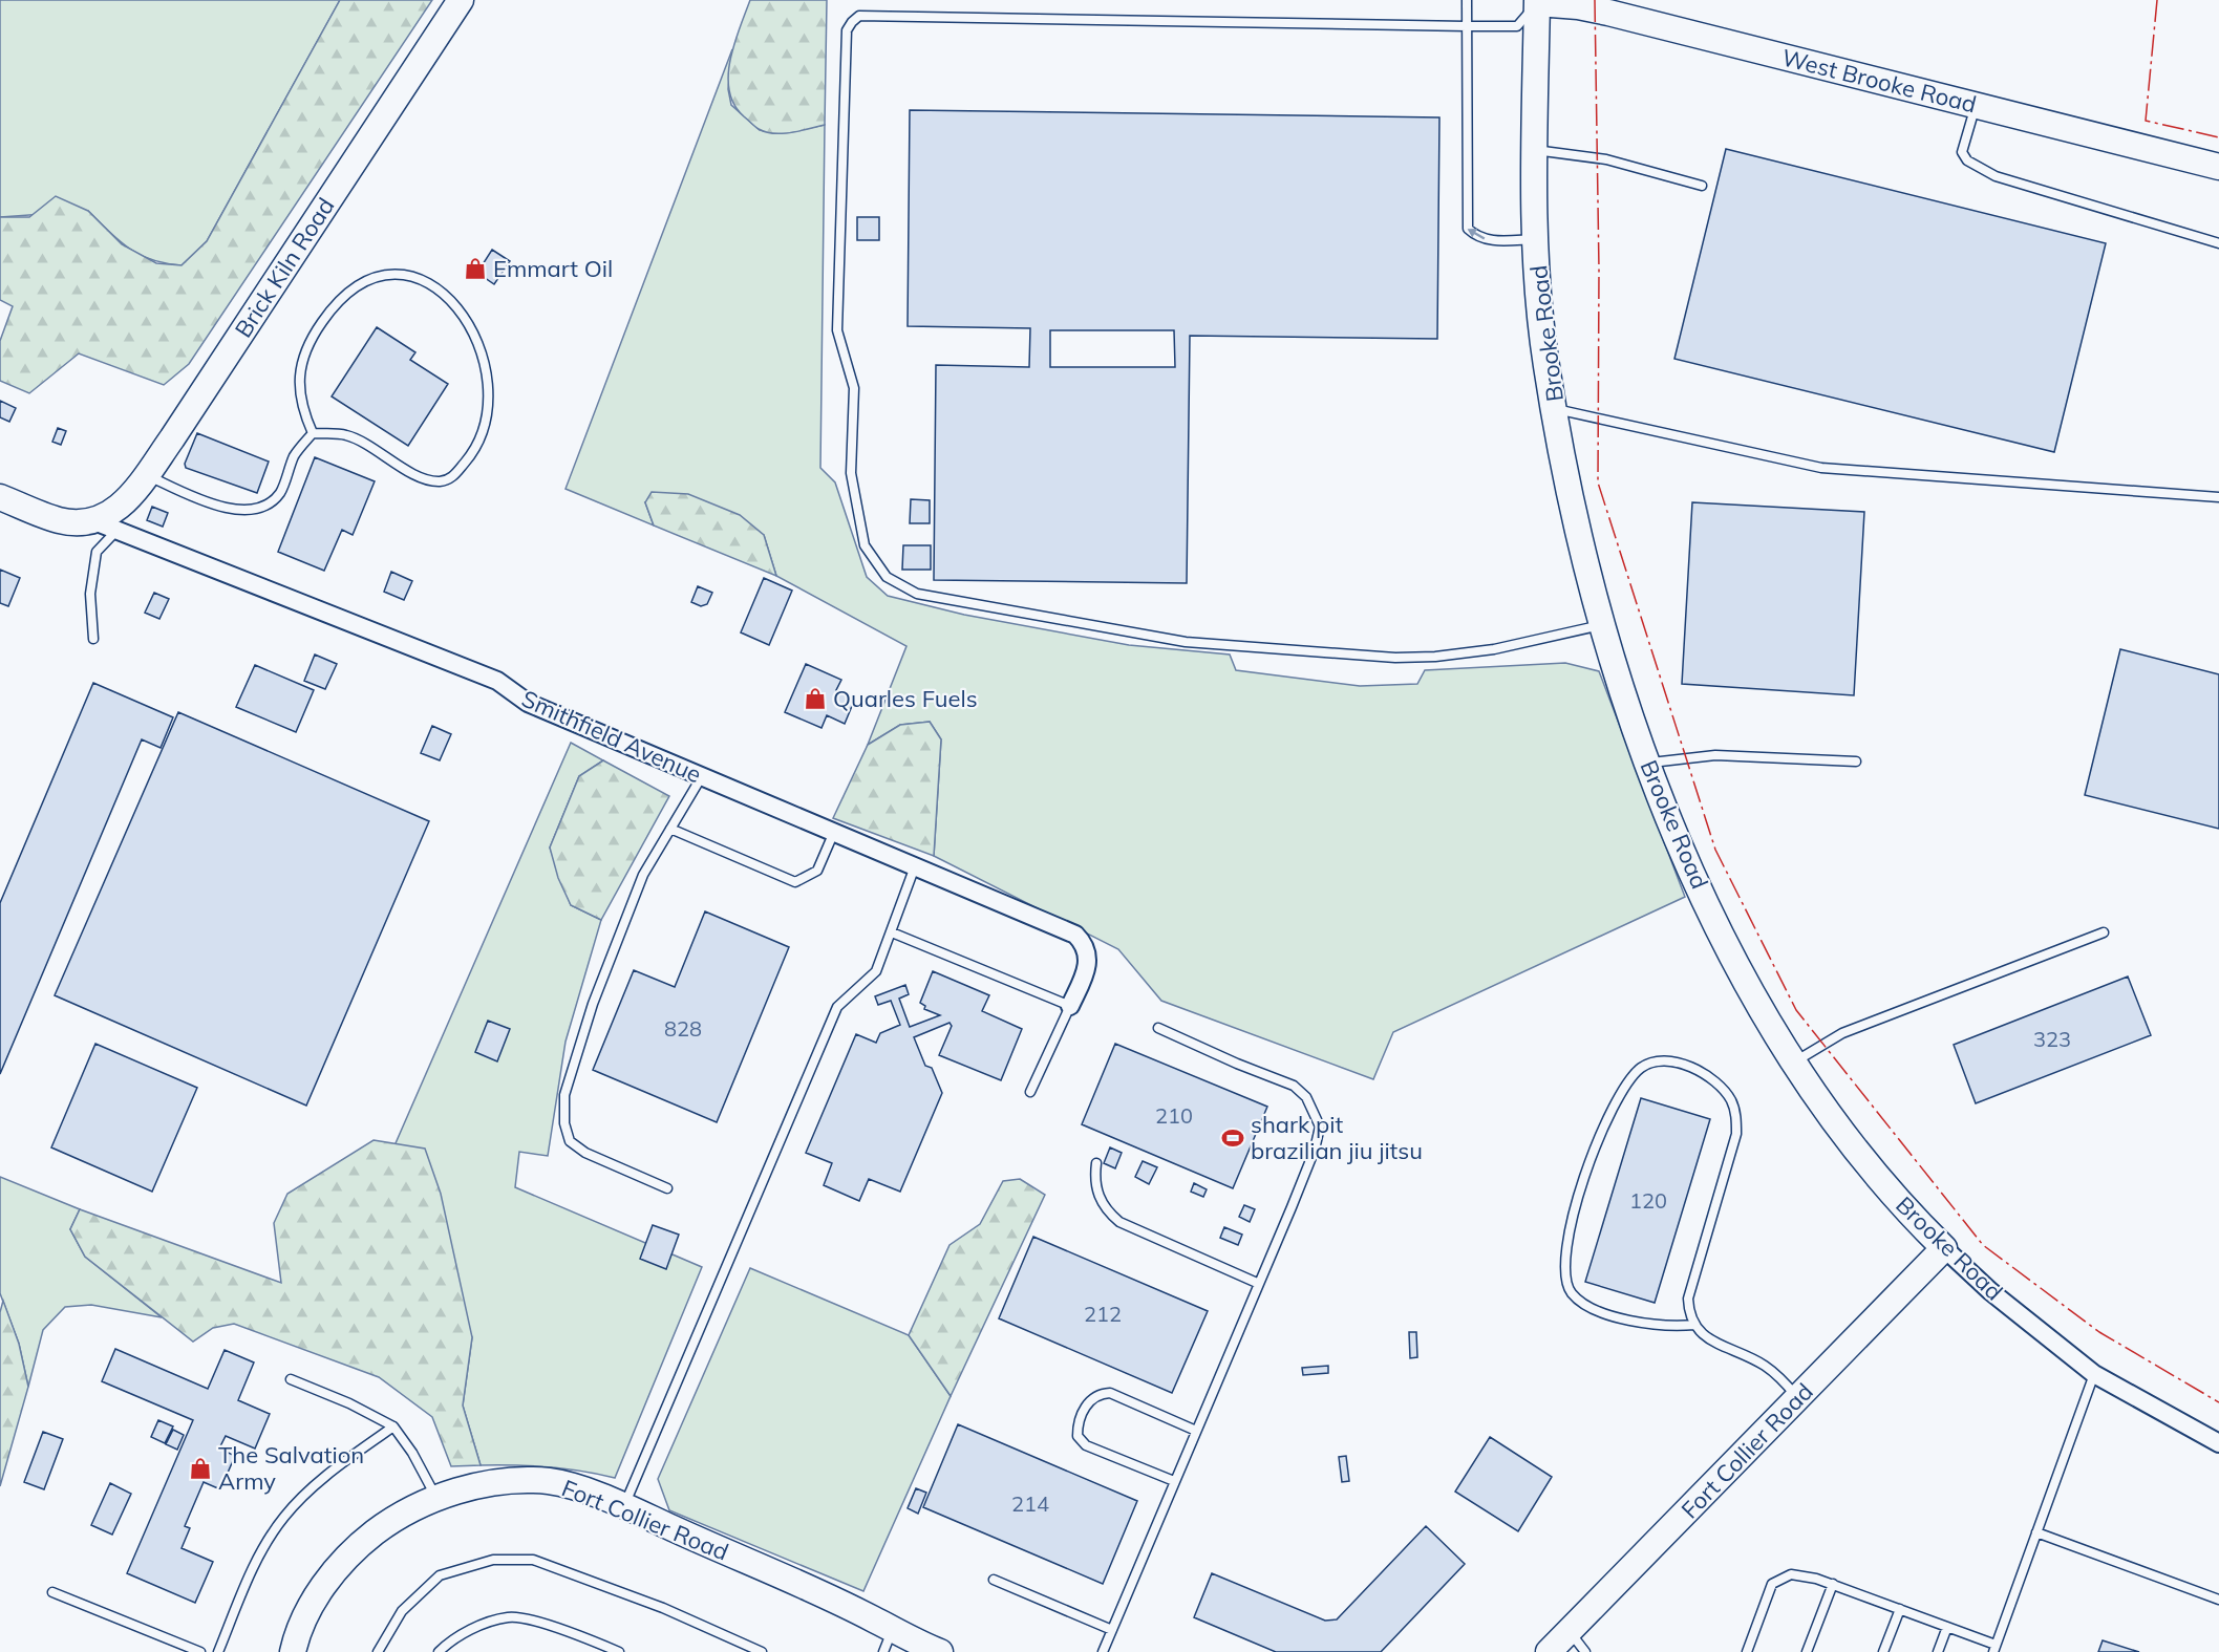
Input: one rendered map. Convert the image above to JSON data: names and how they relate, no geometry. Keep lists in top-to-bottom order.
{
  "streets": {
    "street": [
      "West Brooke Road",
      "Brick Kiln Road",
      "Brooke Road",
      "Smithfield Avenue",
      "Fort Collier Road"
    ]
  },
  "crossings": [
    ["West Brooke Road", "Brooke Road"],
    ["Brick Kiln Road", "Smithfield Avenue"],
    ["Brooke Road", "Fort Collier Road"]
  ],
  "places": {
    "shop": ["Emmart Oil", "Quarles Fuels", "The Salvation Army"],
    "sports": ["shark pit brazilian jiu jitsu"]
  },
  "house_numbers": [
    "828",
    "323",
    "210",
    "120",
    "212",
    "214"
  ]
}
